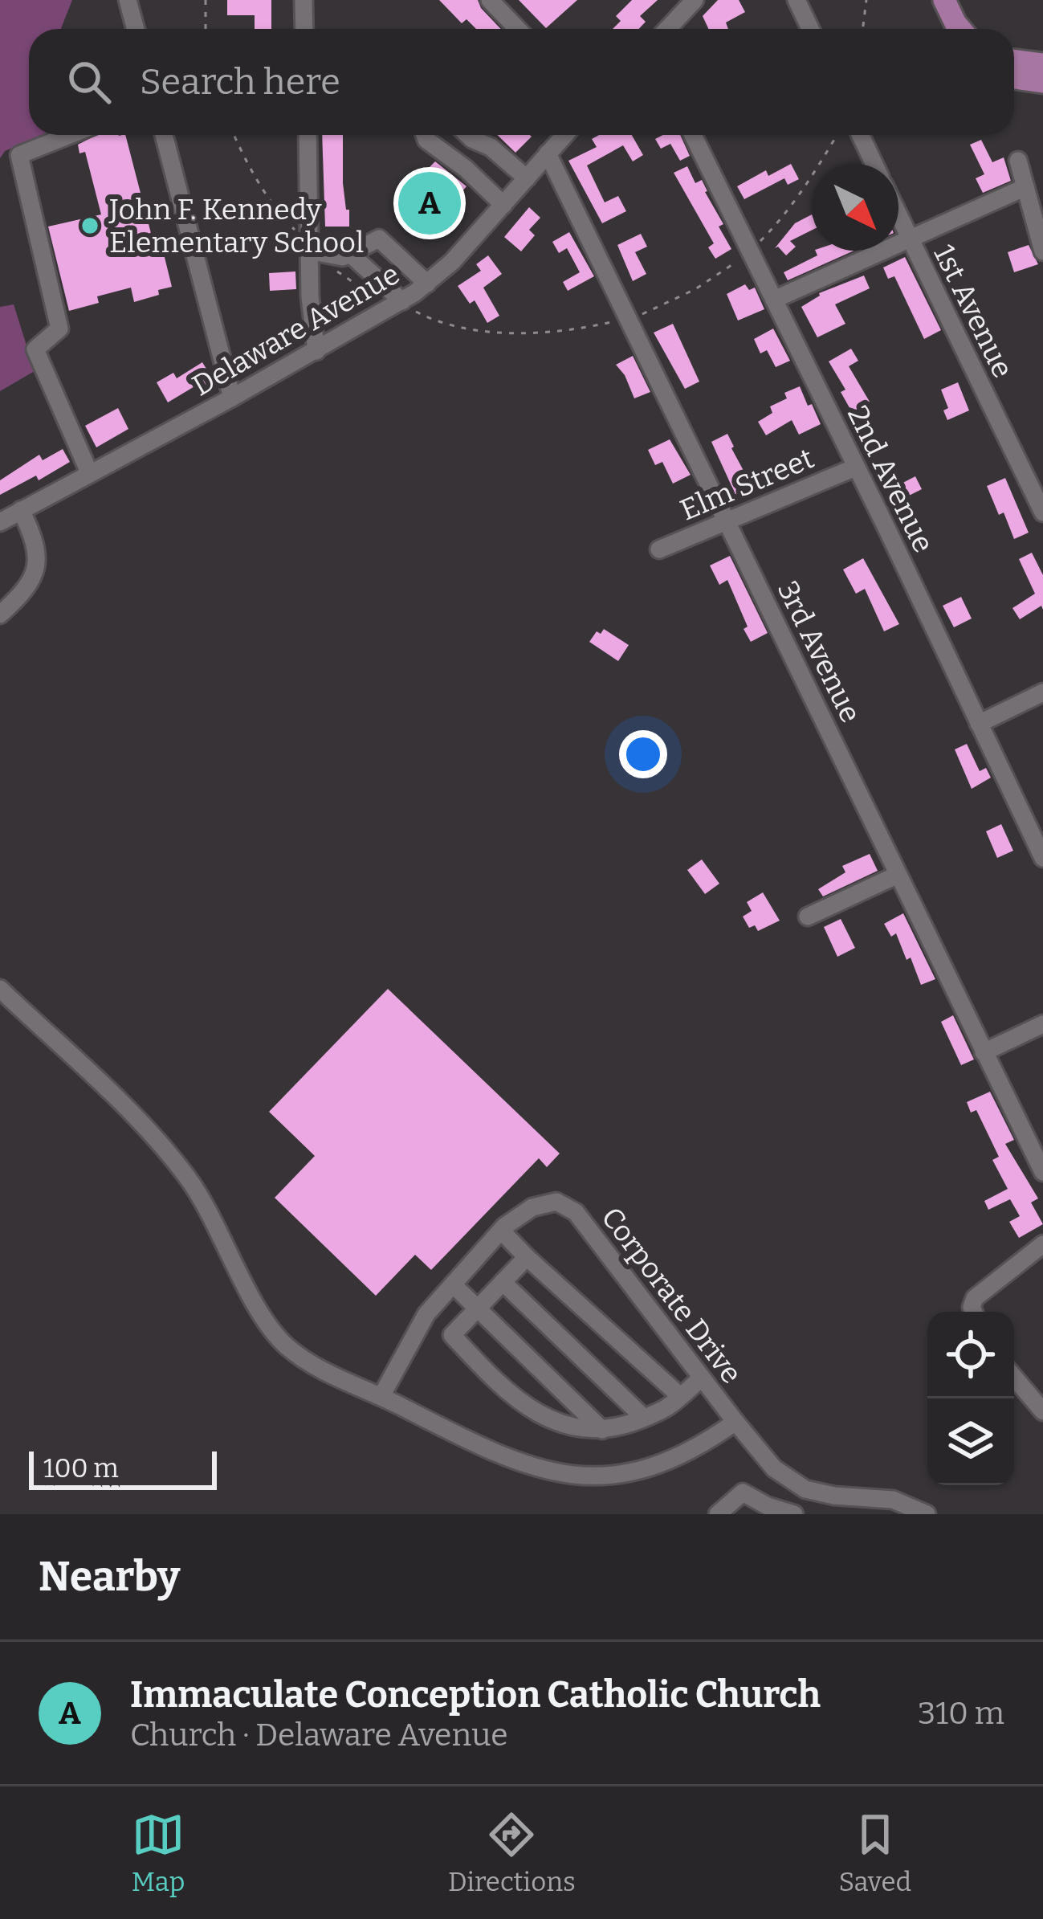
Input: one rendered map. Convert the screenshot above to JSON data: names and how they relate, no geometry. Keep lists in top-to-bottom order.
{
  "streets": {
    "street": [
      "1st Avenue",
      "Delaware Avenue",
      "2nd Avenue",
      "Elm Street",
      "3rd Avenue",
      "Corporate Drive"
    ]
  },
  "crossings": [
    ["Delaware Avenue", "3rd Avenue"],
    ["2nd Avenue", "Elm Street"],
    ["Elm Street", "3rd Avenue"]
  ],
  "places": ["John F. Kennedy Elementary School"],
  "scale_bar": "100 m",
  "north": "bottom right",
  "page": {
    "search": "Search here",
    "pins": "A",
    "scale": "100 m",
    "heading": "Nearby",
    "list": [
      {
        "mark": "A",
        "name": "Immaculate Conception Catholic Church",
        "note": "Church · Delaware Avenue",
        "value": "310 m"
      }
    ],
    "nav": ["Map", "Directions", "Saved"]
  }
}
